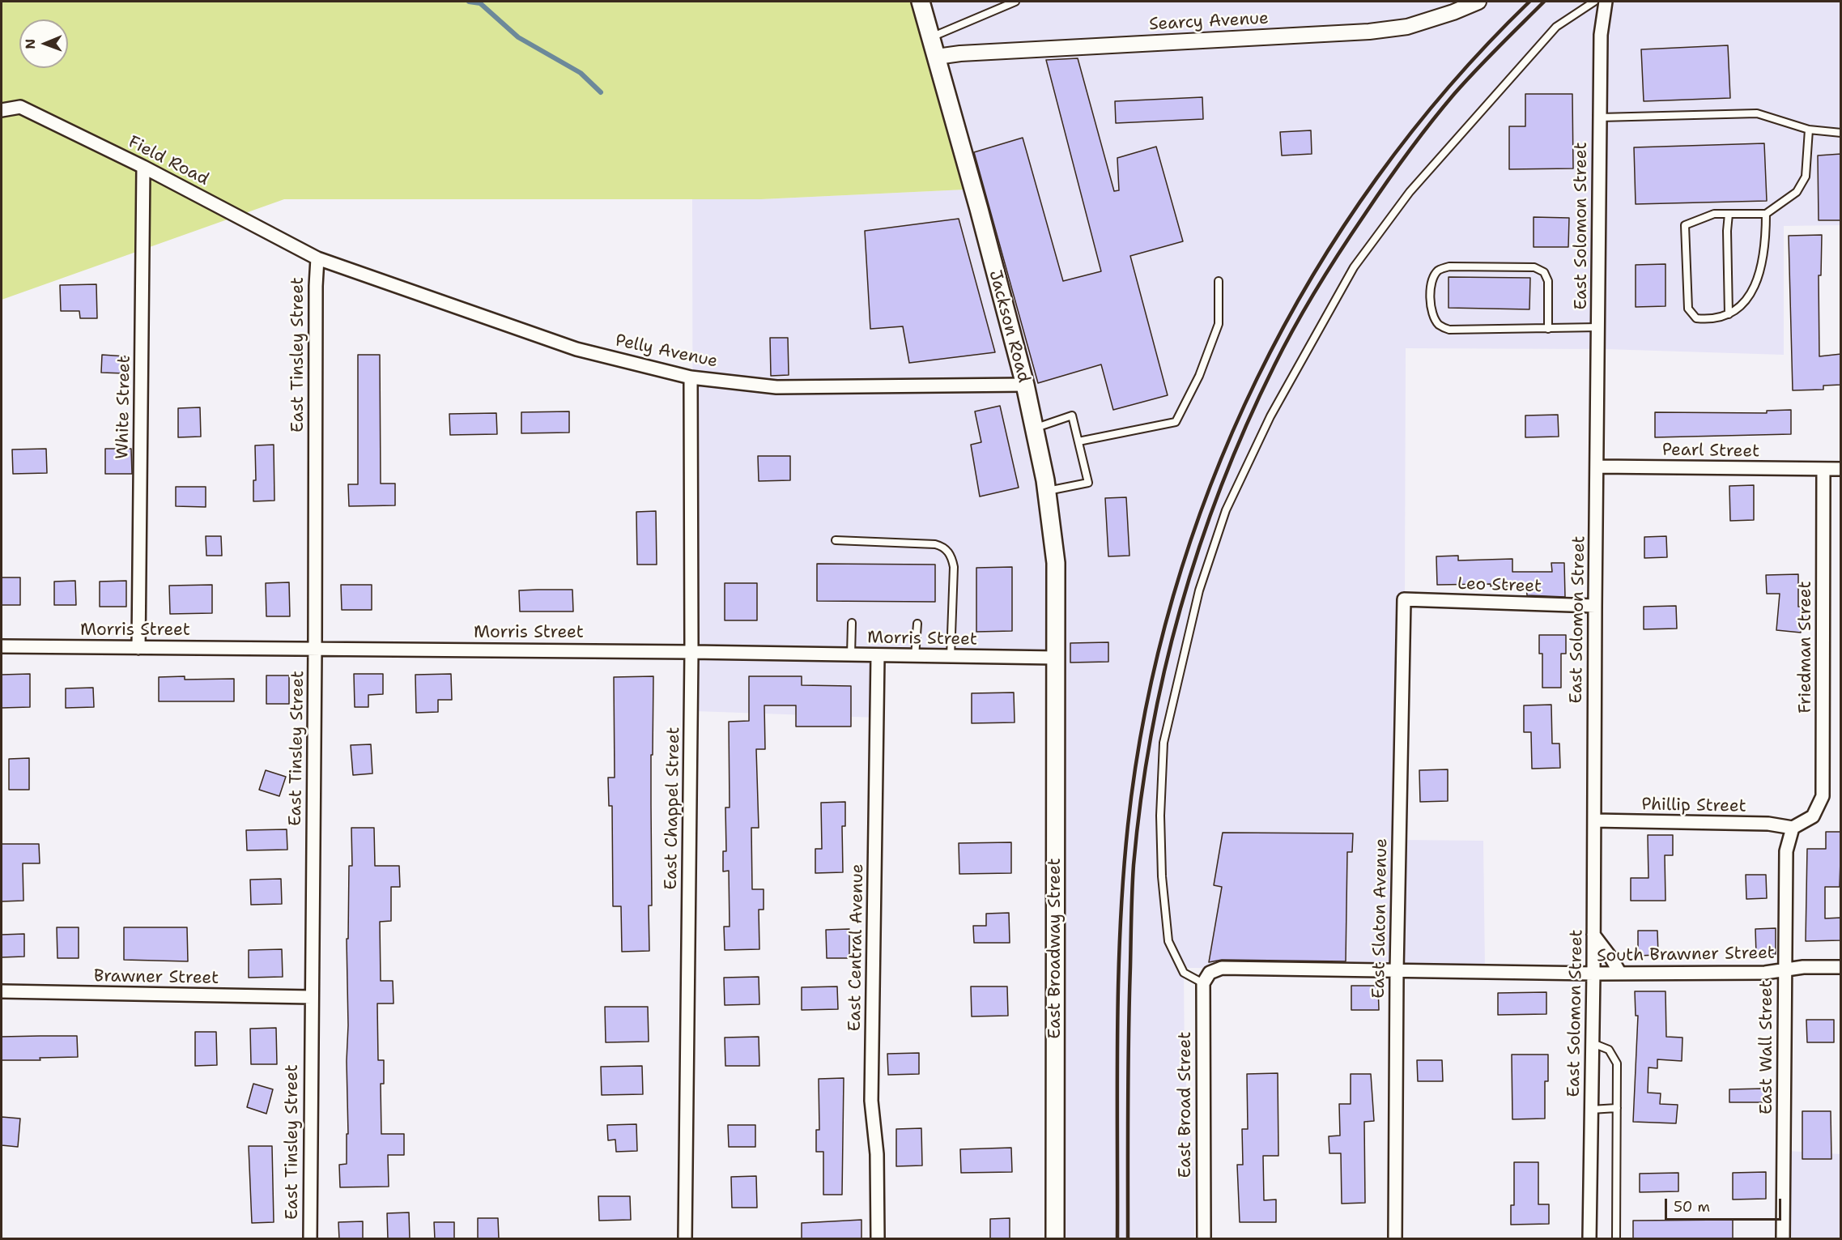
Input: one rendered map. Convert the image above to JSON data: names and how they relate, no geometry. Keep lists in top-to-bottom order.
{
  "streets": {
    "main road": ["Jackson Road", "East Broadway Street"],
    "street": [
      "Searcy Avenue",
      "Field Road",
      "East Solomon Street",
      "Pelly Avenue",
      "East Tinsley Street",
      "White Street",
      "Pearl Street",
      "Leo Street",
      "Morris Street",
      "Friedman Street",
      "Phillip Street",
      "East Chappel Street",
      "East Slaton Avenue",
      "East Central Avenue",
      "South Brawner Street",
      "Brawner Street",
      "East Wall Street",
      "East Broad Street"
    ]
  },
  "crossings": [
    ["Searcy Avenue", "Jackson Road"],
    ["Field Road", "Pelly Avenue"],
    ["Field Road", "East Tinsley Street"],
    ["Field Road", "White Street"],
    ["East Solomon Street", "Pearl Street"],
    ["East Solomon Street", "Leo Street"],
    ["East Solomon Street", "Phillip Street"],
    ["East Solomon Street", "South Brawner Street"],
    ["Jackson Road", "Pelly Avenue"],
    ["Jackson Road", "Morris Street"],
    ["Jackson Road", "East Broadway Street"],
    ["Pelly Avenue", "East Tinsley Street"],
    ["Pelly Avenue", "East Chappel Street"],
    ["East Tinsley Street", "Morris Street"],
    ["East Tinsley Street", "Brawner Street"],
    ["White Street", "Morris Street"],
    ["Pearl Street", "Friedman Street"],
    ["Leo Street", "East Slaton Avenue"],
    ["Morris Street", "East Chappel Street"],
    ["Morris Street", "East Central Avenue"],
    ["Morris Street", "East Broadway Street"],
    ["Friedman Street", "Phillip Street"],
    ["Friedman Street", "East Wall Street"],
    ["Phillip Street", "East Wall Street"],
    ["East Slaton Avenue", "South Brawner Street"],
    ["South Brawner Street", "East Wall Street"],
    ["South Brawner Street", "East Broad Street"]
  ],
  "scale_bar": "50 m",
  "north": "left"
}
